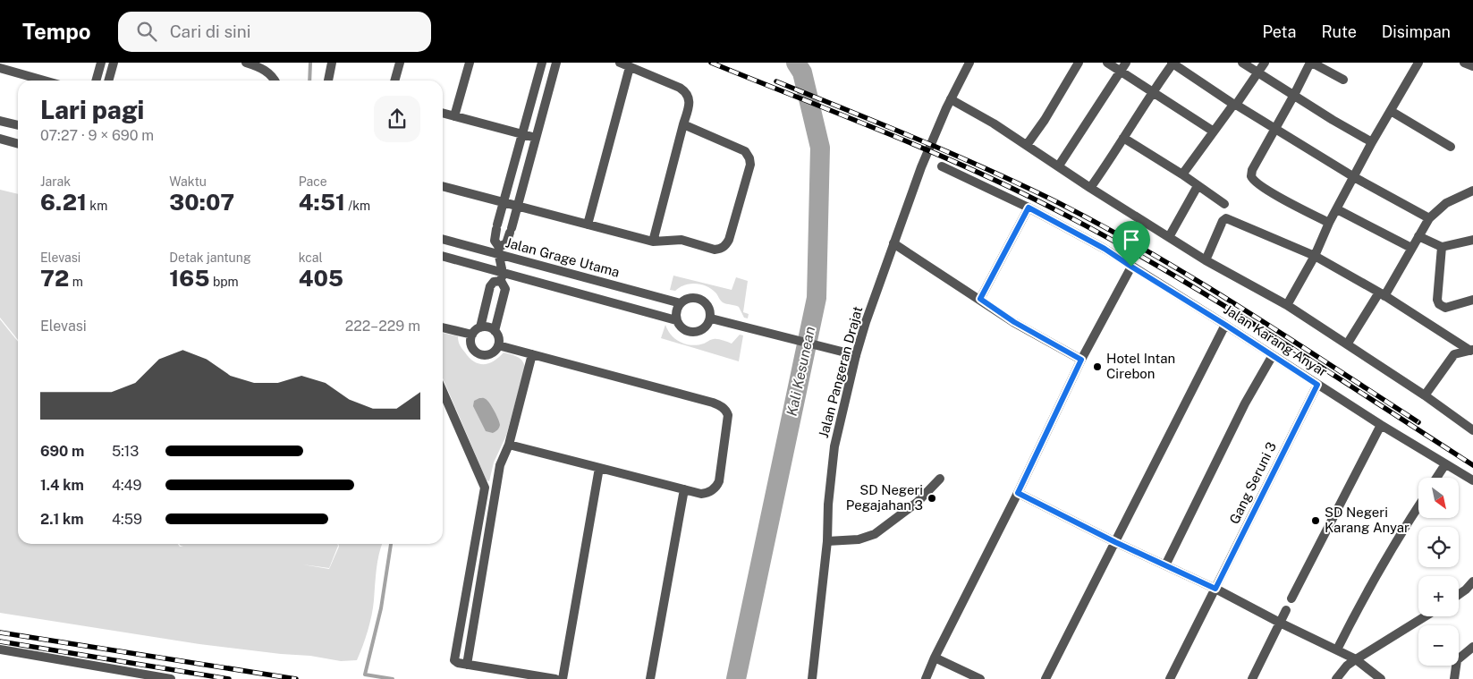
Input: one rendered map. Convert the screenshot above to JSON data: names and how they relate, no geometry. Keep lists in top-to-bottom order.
{
  "streets": {
    "street": [
      "Jalan Grage Utama",
      "Jalan Karang Anyar",
      "Jalan Pangeran Drajat",
      "Gang Seruni 3"
    ]
  },
  "crossings": [
    ["Jalan Karang Anyar", "Gang Seruni 3"]
  ],
  "water": ["Kali Kesunean"],
  "places": ["Hotel Intan Cirebon", "SD Negeri Pegajahan 3", "SD Negeri Karang Anyar"],
  "north": "bottom right",
  "page": {
    "header": "Tempo",
    "search": "Cari di sini",
    "nav": ["Peta", "Rute", "Disimpan"],
    "heading": ["Lari pagi", "07:27 · 9 × 690 m"],
    "stats": [
      ["Jarak", "6.21 km"],
      ["Waktu", "30:07"],
      ["Pace", "4:51 /km"],
      ["Elevasi", "72 m"],
      ["Detak jantung", "165 bpm"],
      ["kcal", "405"]
    ],
    "chart": ["Elevasi", "222–229 m"],
    "list": [
      {
        "name": "690 m",
        "note": "5:13"
      },
      {
        "name": "1.4 km",
        "note": "4:49"
      },
      {
        "name": "2.1 km",
        "note": "4:59"
      }
    ],
    "map_buttons": ["+", "−"]
  }
}
